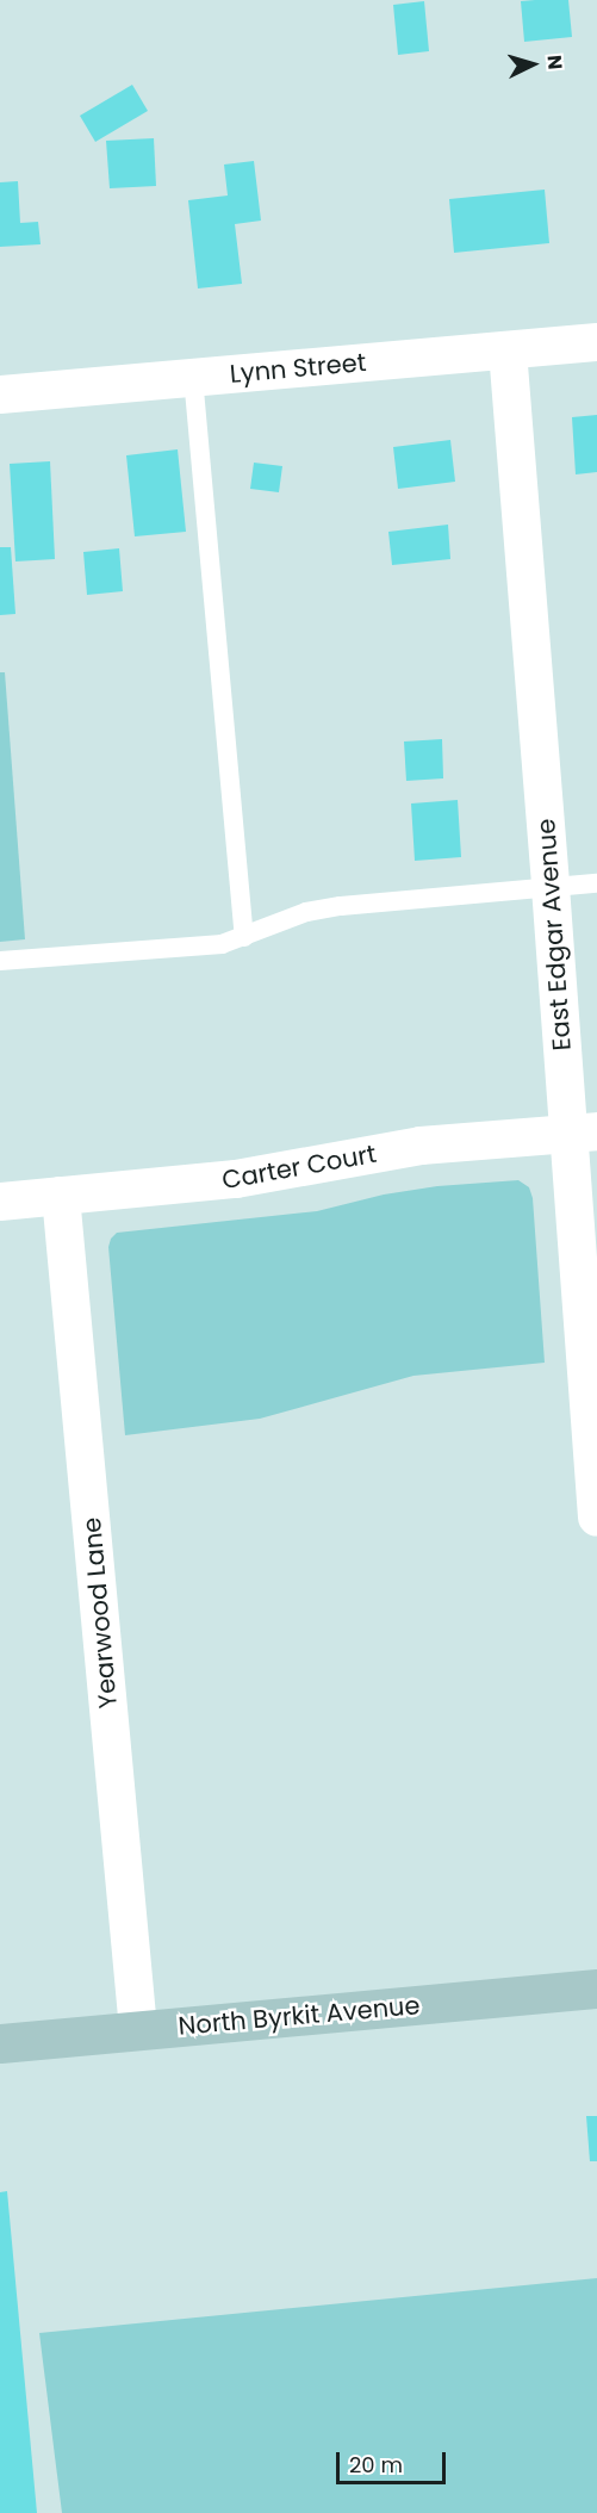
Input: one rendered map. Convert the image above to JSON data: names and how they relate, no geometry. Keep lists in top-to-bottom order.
{
  "streets": {
    "street": [
      "Lynn Street",
      "East Edgar Avenue",
      "Carter Court",
      "Yearwood Lane",
      "North Byrkit Avenue"
    ]
  },
  "crossings": [
    ["Lynn Street", "East Edgar Avenue"],
    ["East Edgar Avenue", "Carter Court"],
    ["Carter Court", "Yearwood Lane"],
    ["Yearwood Lane", "North Byrkit Avenue"]
  ],
  "scale_bar": "20 m",
  "north": "right"
}
